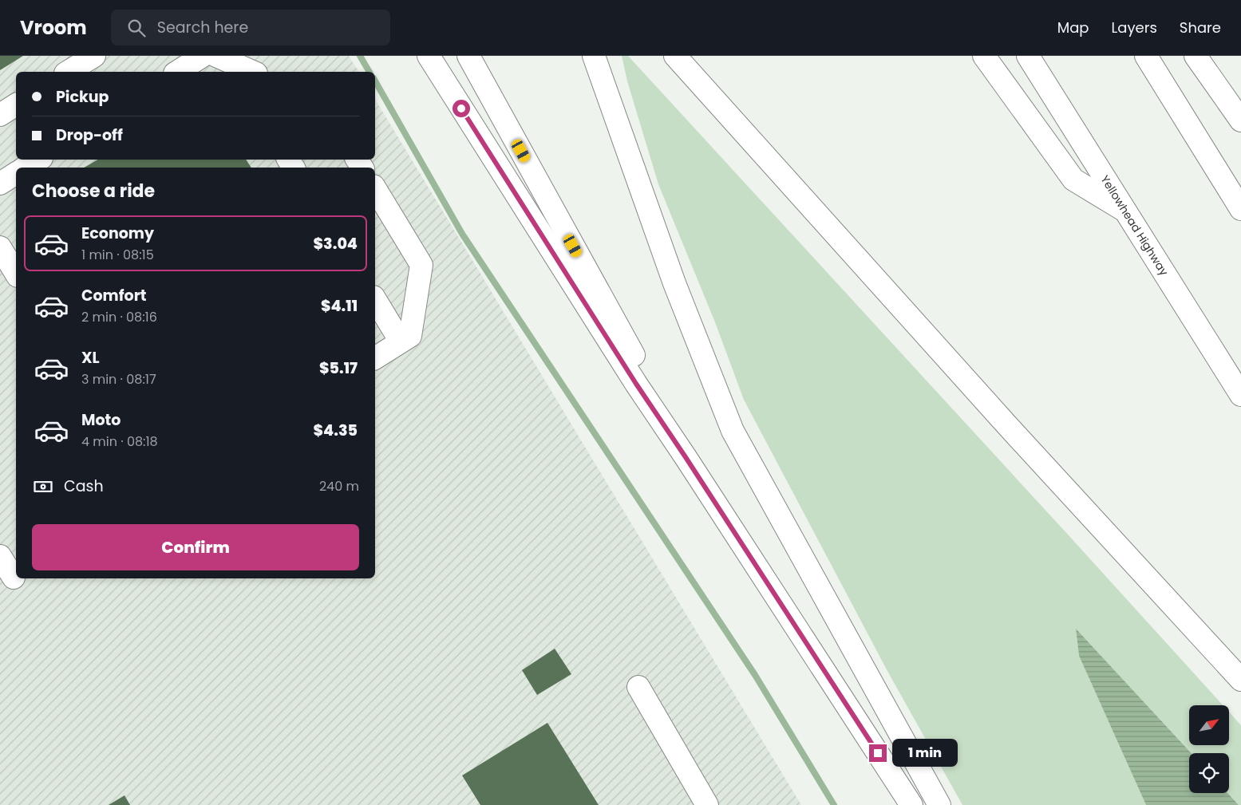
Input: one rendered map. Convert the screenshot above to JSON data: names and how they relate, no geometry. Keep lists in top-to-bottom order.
{
  "streets": {
    "main road": ["Yellowhead Highway"]
  },
  "north": "top right",
  "page": {
    "header": "Vroom",
    "search": "Search here",
    "nav": ["Map", "Layers", "Share"],
    "banner": ["Pickup", "Drop-off"],
    "heading": "Choose a ride",
    "list": [
      {
        "name": "Economy",
        "note": "1 min · 08:15",
        "value": "$3.04"
      },
      {
        "name": "Comfort",
        "note": "2 min · 08:16",
        "value": "$4.11"
      },
      {
        "name": "XL",
        "note": "3 min · 08:17",
        "value": "$5.17"
      },
      {
        "name": "Moto",
        "note": "4 min · 08:18",
        "value": "$4.35"
      }
    ],
    "pay": ["Cash", "240 m"],
    "buttons": "Confirm",
    "bubble": "1 min"
  }
}
